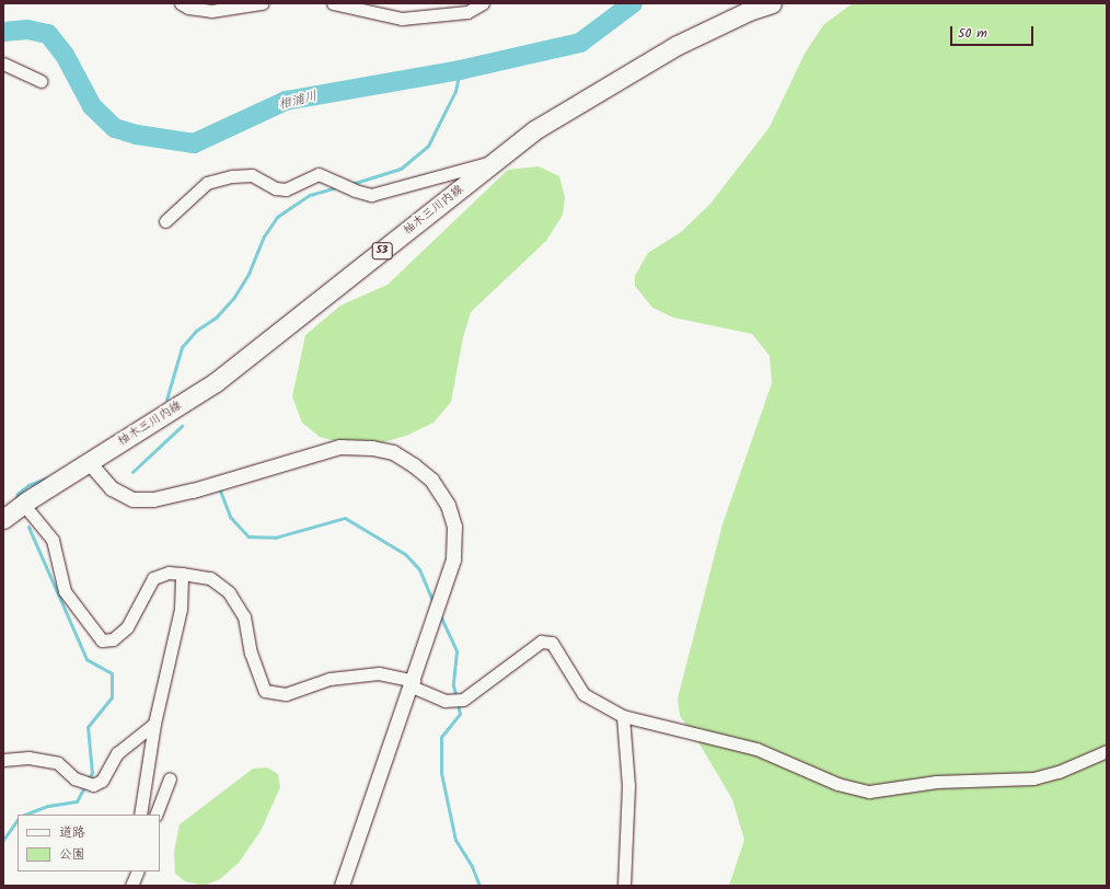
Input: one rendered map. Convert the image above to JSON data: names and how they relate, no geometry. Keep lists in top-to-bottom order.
{
  "streets": {
    "main road": ["柚木三川内線", "53"]
  },
  "water": ["相浦川"],
  "legend": ["道路", "公園"],
  "scale_bar": "50 m"
}
